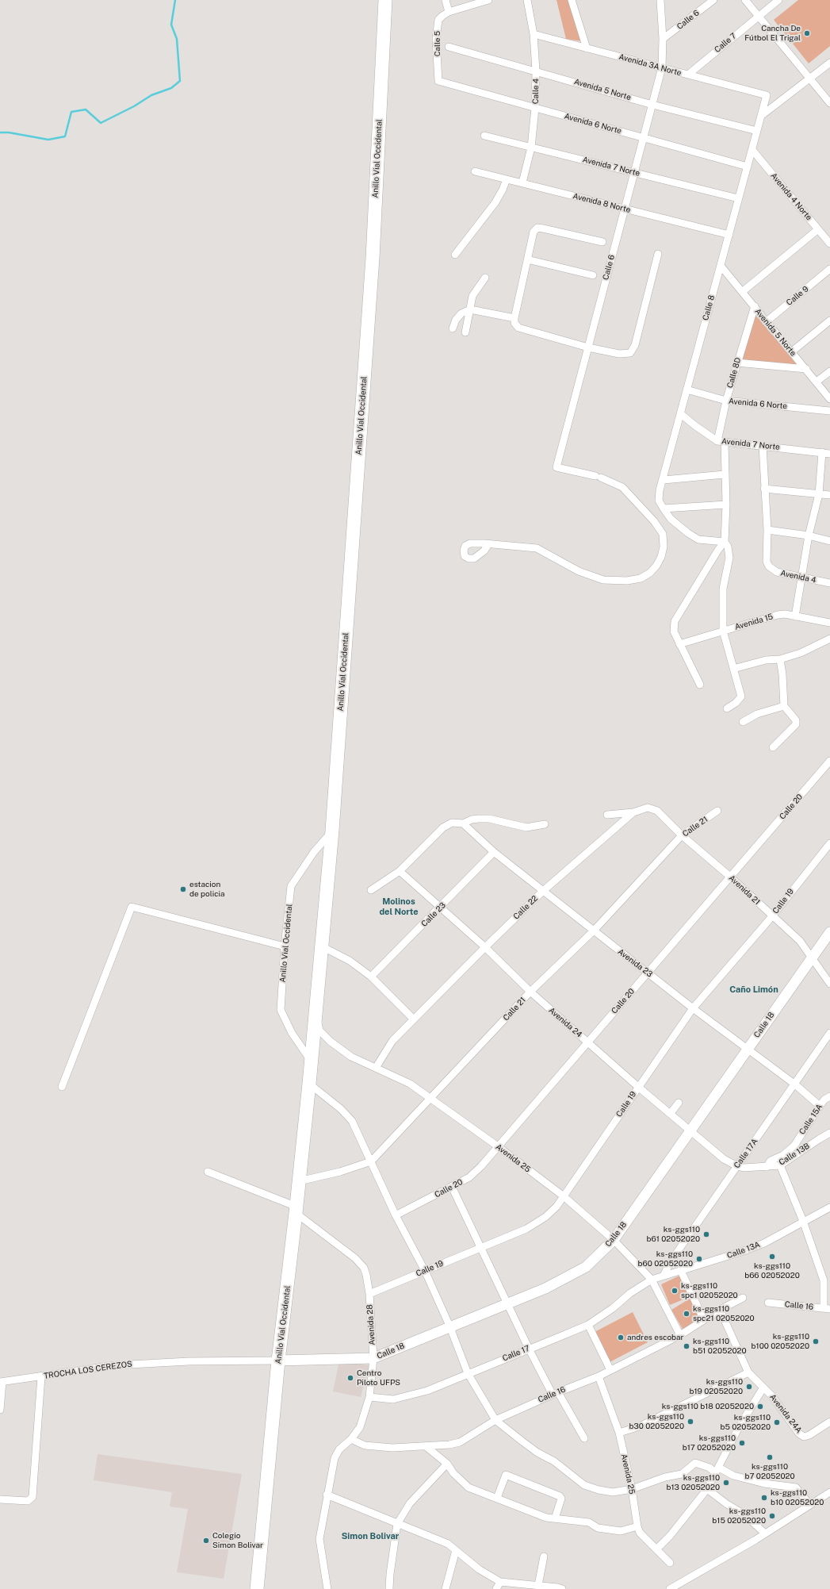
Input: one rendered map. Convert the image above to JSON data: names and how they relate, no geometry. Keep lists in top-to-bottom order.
{
  "streets": {
    "highway": ["Anillo Vial Occidental"],
    "street": [
      "Calle 6",
      "Calle 7",
      "Calle 5",
      "Avenida 3A Norte",
      "Avenida 5 Norte",
      "Calle 4",
      "Avenida 6 Norte",
      "Avenida 7 Norte",
      "Avenida 4 Norte",
      "Avenida 8 Norte",
      "Calle 9",
      "Calle 8",
      "Calle 8D",
      "Avenida 4",
      "Avenida 15",
      "Calle 20",
      "Calle 21",
      "Avenida 21",
      "Calle 19",
      "Calle 22",
      "Calle 23",
      "Avenida 23",
      "Avenida 24",
      "Calle 18",
      "Calle 15A",
      "Calle 17A",
      "Calle 13B",
      "Avenida 25",
      "Calle 13A",
      "Calle 16",
      "Avenida 28",
      "Calle 17",
      "TROCHA LOS CEREZOS",
      "Avenida 24A"
    ]
  },
  "crossings": [
    ["Calle 6", "Avenida 3A Norte"],
    ["Calle 6", "Avenida 5 Norte"],
    ["Calle 6", "Avenida 6 Norte"],
    ["Calle 6", "Avenida 7 Norte"],
    ["Calle 6", "Avenida 8 Norte"],
    ["Calle 7", "Avenida 3A Norte"],
    ["Calle 5", "Avenida 6 Norte"],
    ["Avenida 3A Norte", "Calle 4"],
    ["Avenida 3A Norte", "Calle 8"],
    ["Avenida 5 Norte", "Calle 4"],
    ["Avenida 5 Norte", "Calle 9"],
    ["Avenida 5 Norte", "Calle 8"],
    ["Avenida 5 Norte", "Calle 8D"],
    ["Calle 4", "Avenida 6 Norte"],
    ["Calle 4", "Avenida 7 Norte"],
    ["Calle 4", "Avenida 8 Norte"],
    ["Avenida 6 Norte", "Calle 8"],
    ["Avenida 6 Norte", "Calle 8D"],
    ["Anillo Vial Occidental", "Calle 21"],
    ["Anillo Vial Occidental", "Calle 18"],
    ["Anillo Vial Occidental", "Avenida 25"],
    ["Anillo Vial Occidental", "Avenida 28"],
    ["Anillo Vial Occidental", "TROCHA LOS CEREZOS"],
    ["Avenida 7 Norte", "Calle 8"],
    ["Avenida 7 Norte", "Calle 8D"],
    ["Avenida 4 Norte", "Calle 8"],
    ["Avenida 8 Norte", "Calle 8"],
    ["Calle 20", "Avenida 21"],
    ["Calle 20", "Avenida 23"],
    ["Calle 20", "Avenida 24"],
    ["Calle 20", "Avenida 25"],
    ["Calle 21", "Avenida 21"],
    ["Calle 21", "Avenida 23"],
    ["Calle 21", "Avenida 24"],
    ["Calle 21", "Avenida 25"],
    ["Avenida 21", "Calle 19"],
    ["Avenida 21", "Calle 22"],
    ["Avenida 21", "Calle 18"],
    ["Calle 19", "Avenida 23"],
    ["Calle 19", "Avenida 24"],
    ["Calle 19", "Avenida 25"],
    ["Calle 19", "Avenida 28"],
    ["Calle 22", "Avenida 23"],
    ["Calle 22", "Avenida 24"],
    ["Calle 22", "Avenida 25"],
    ["Calle 23", "Avenida 23"],
    ["Calle 23", "Avenida 24"],
    ["Avenida 23", "Calle 18"],
    ["Avenida 23", "Calle 15A"],
    ["Avenida 23", "Calle 17A"],
    ["Avenida 24", "Calle 18"],
    ["Avenida 24", "Calle 17A"],
    ["Avenida 24", "Calle 13B"],
    ["Calle 18", "Avenida 25"],
    ["Calle 18", "Avenida 28"],
    ["Calle 18", "TROCHA LOS CEREZOS"],
    ["Calle 15A", "Calle 13B"],
    ["Calle 17A", "Calle 13B"],
    ["Calle 17A", "Calle 13A"],
    ["Avenida 25", "Calle 13A"],
    ["Avenida 25", "Calle 16"],
    ["Avenida 25", "Calle 17"],
    ["Calle 13A", "Calle 17"],
    ["Calle 16", "Avenida 28"],
    ["Calle 16", "Avenida 24A"],
    ["Avenida 28", "Calle 17"]
  ],
  "districts": ["Molinos del Norte", "Caño Limón", "Simon Bolivar"],
  "places": [
    "Cancha De Fútbol El Trigal",
    "estacion de policia",
    "ks-ggs110 b61 02052020",
    "ks-ggs110 b66 02052020",
    "ks-ggs110 b60 02052020",
    "ks-ggs110 spc1 02052020",
    "ks-ggs110 spc21 02052020",
    "andres escobar",
    "ks-ggs110 b100 02052020",
    "ks-ggs110 b51 02052020",
    "Centro Piloto UFPS",
    "ks-ggs110 b19 02052020",
    "ks-ggs110 b18 02052020",
    "ks-ggs110 b30 02052020",
    "ks-ggs110 b5 02052020",
    "ks-ggs110 b17 02052020",
    "ks-ggs110 b7 02052020",
    "ks-ggs110 b13 02052020",
    "ks-ggs110 b10 02052020",
    "ks-ggs110 b15 02052020",
    "Colegio Simon Bolivar"
  ]
}
